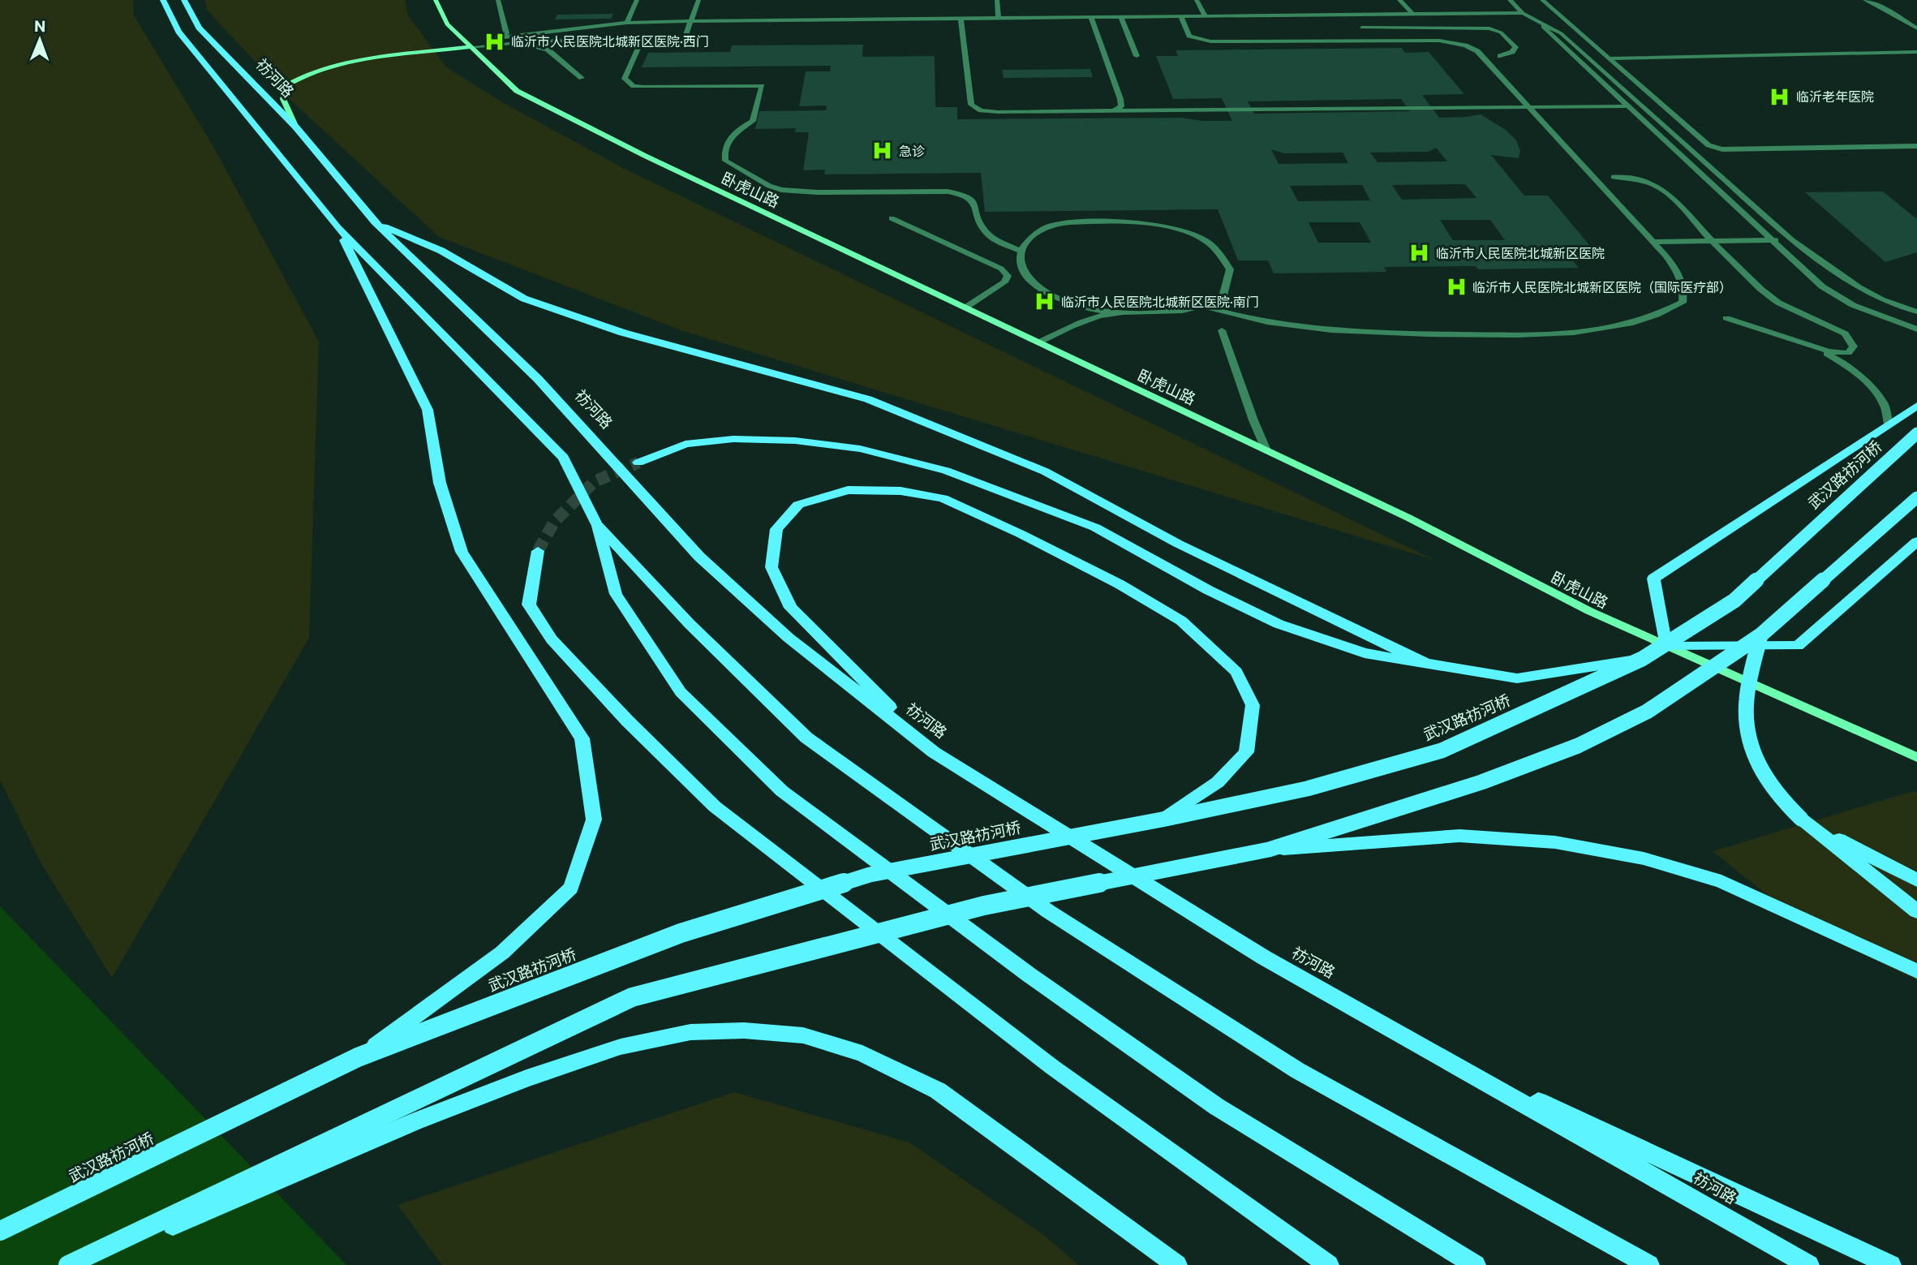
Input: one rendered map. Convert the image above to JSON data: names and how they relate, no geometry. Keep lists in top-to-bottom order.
{
  "streets": {
    "main road": ["祊河路", "武汉路祊河桥"],
    "street": ["卧虎山路"]
  },
  "places": {
    "hospital": [
      "临沂市人民医院北城新区医院·西门",
      "临沂老年医院",
      "急诊",
      "临沂市人民医院北城新区医院",
      "临沂市人民医院北城新区医院（国际医疗部）",
      "临沂市人民医院北城新区医院·南门"
    ]
  },
  "north": "top"
}
